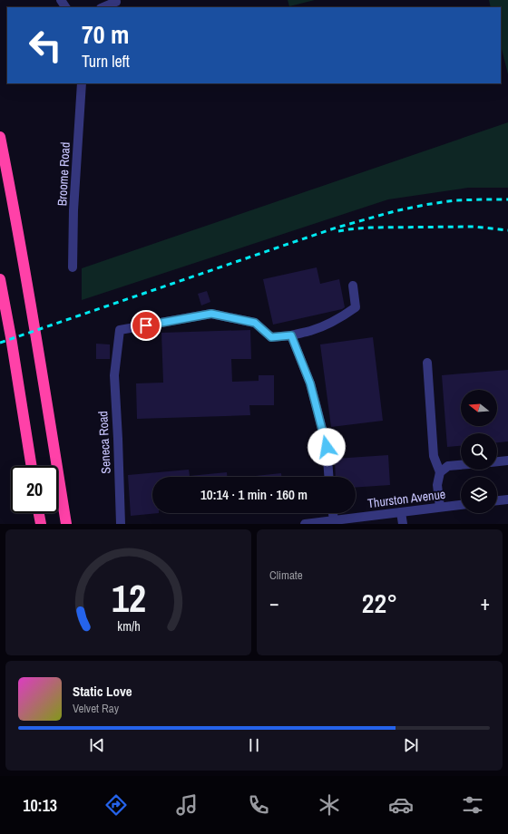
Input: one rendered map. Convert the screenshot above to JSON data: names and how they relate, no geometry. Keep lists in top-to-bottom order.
{
  "streets": {
    "street": ["Broome Road", "Seneca Road", "Thurston Avenue"]
  },
  "north": "left",
  "page": {
    "turn": ["70 m", "Turn left"],
    "limit": "20",
    "trip": "10:14 · 1 min · 160 m",
    "tile": "Climate",
    "heat": ["−", "22°", "+"],
    "song": ["Static Love", "Velvet Ray"],
    "tabs": "10:13",
    "gauge": ["12", "km/h"]
  }
}
